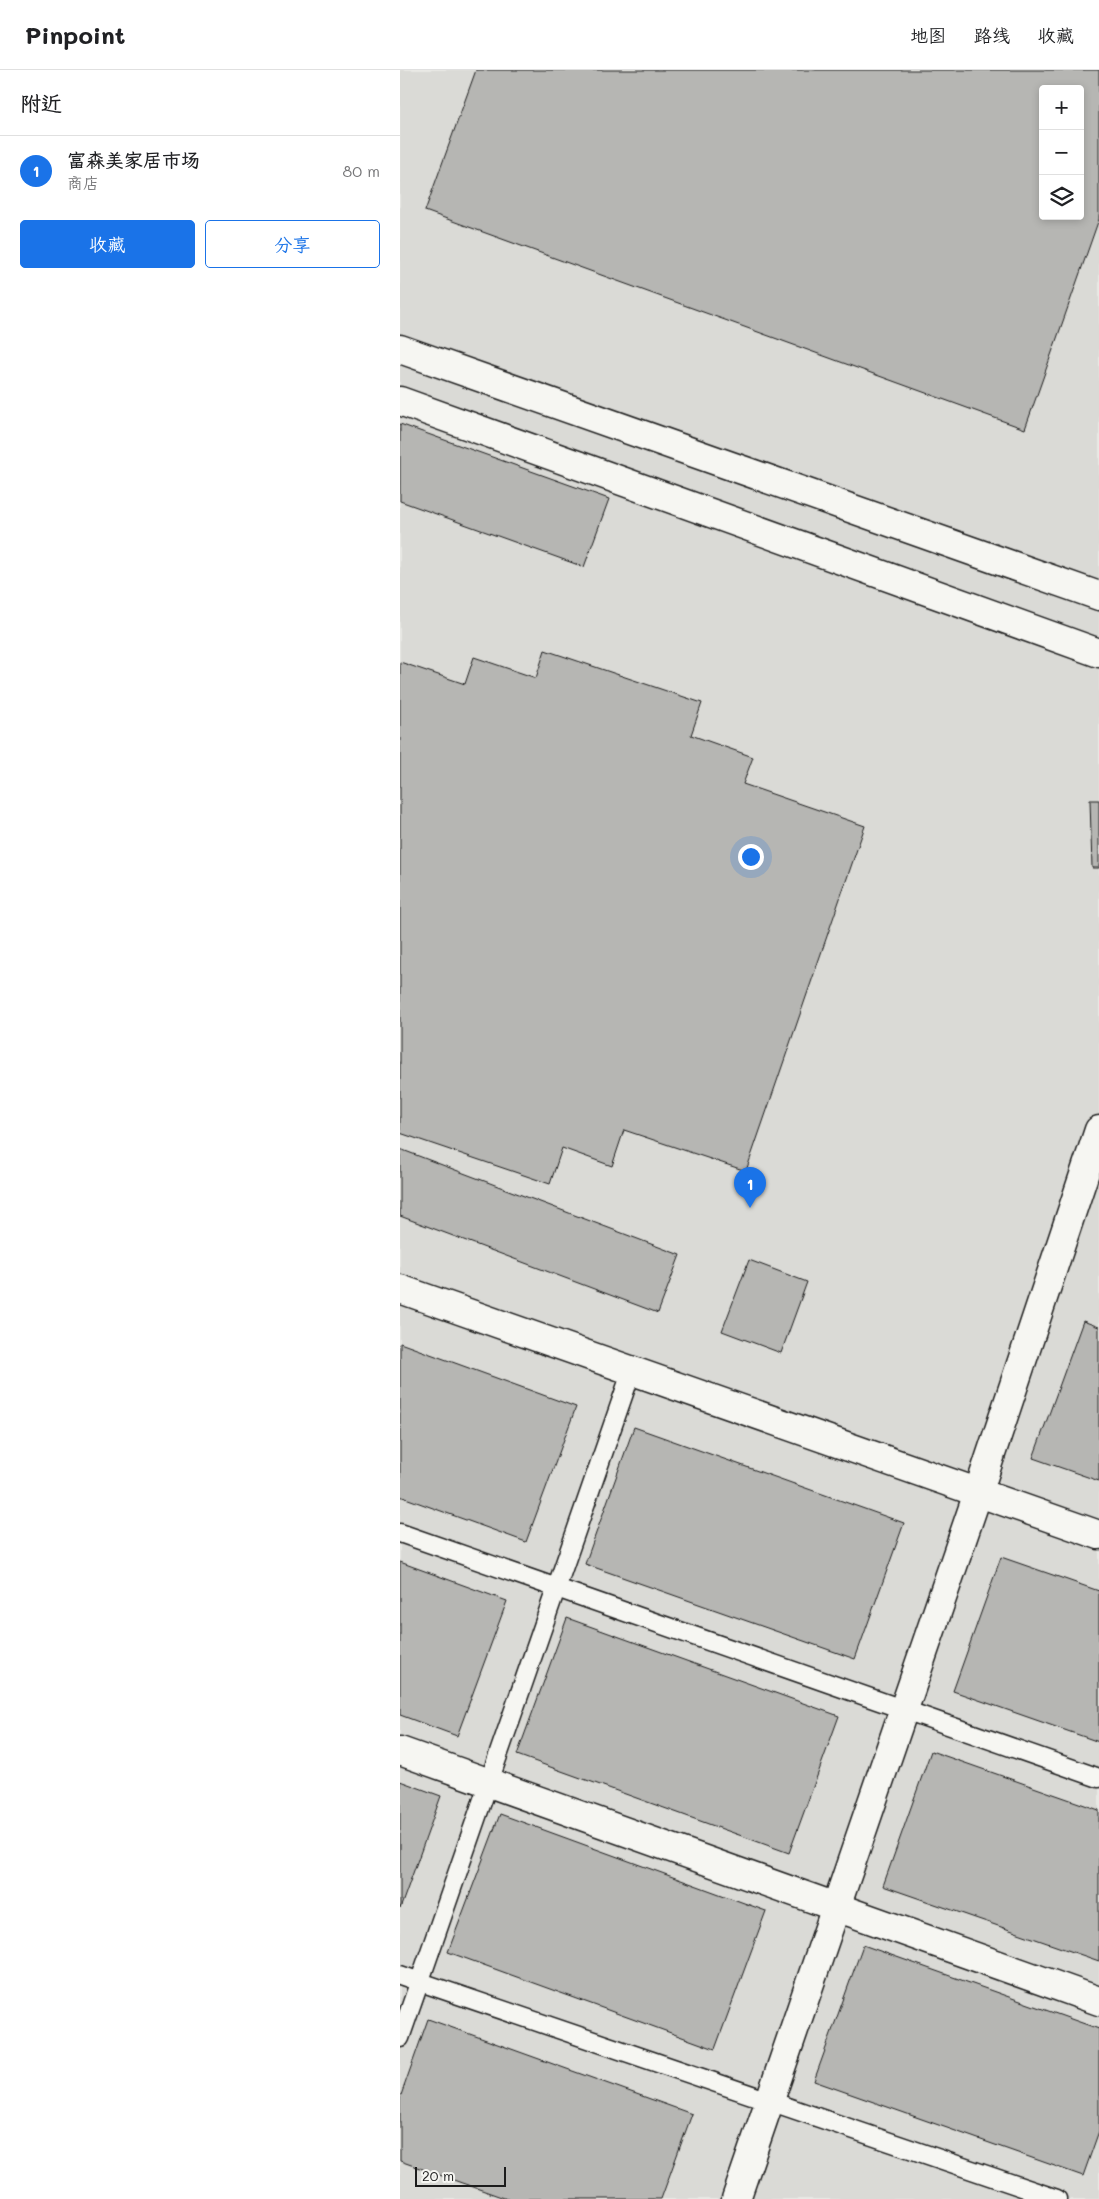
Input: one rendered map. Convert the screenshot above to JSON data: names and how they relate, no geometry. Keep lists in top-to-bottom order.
{
  "scale_bar": "20 m",
  "page": {
    "header": "Pinpoint",
    "nav": ["地图", "路线", "收藏"],
    "heading": "附近",
    "map_buttons": ["+", "−"],
    "list": [
      {
        "mark": "1",
        "name": "富森美家居市场",
        "note": "商店",
        "value": "80 m"
      }
    ],
    "buttons": ["收藏", "分享"],
    "pins": "1",
    "scale": "20 m"
  }
}
